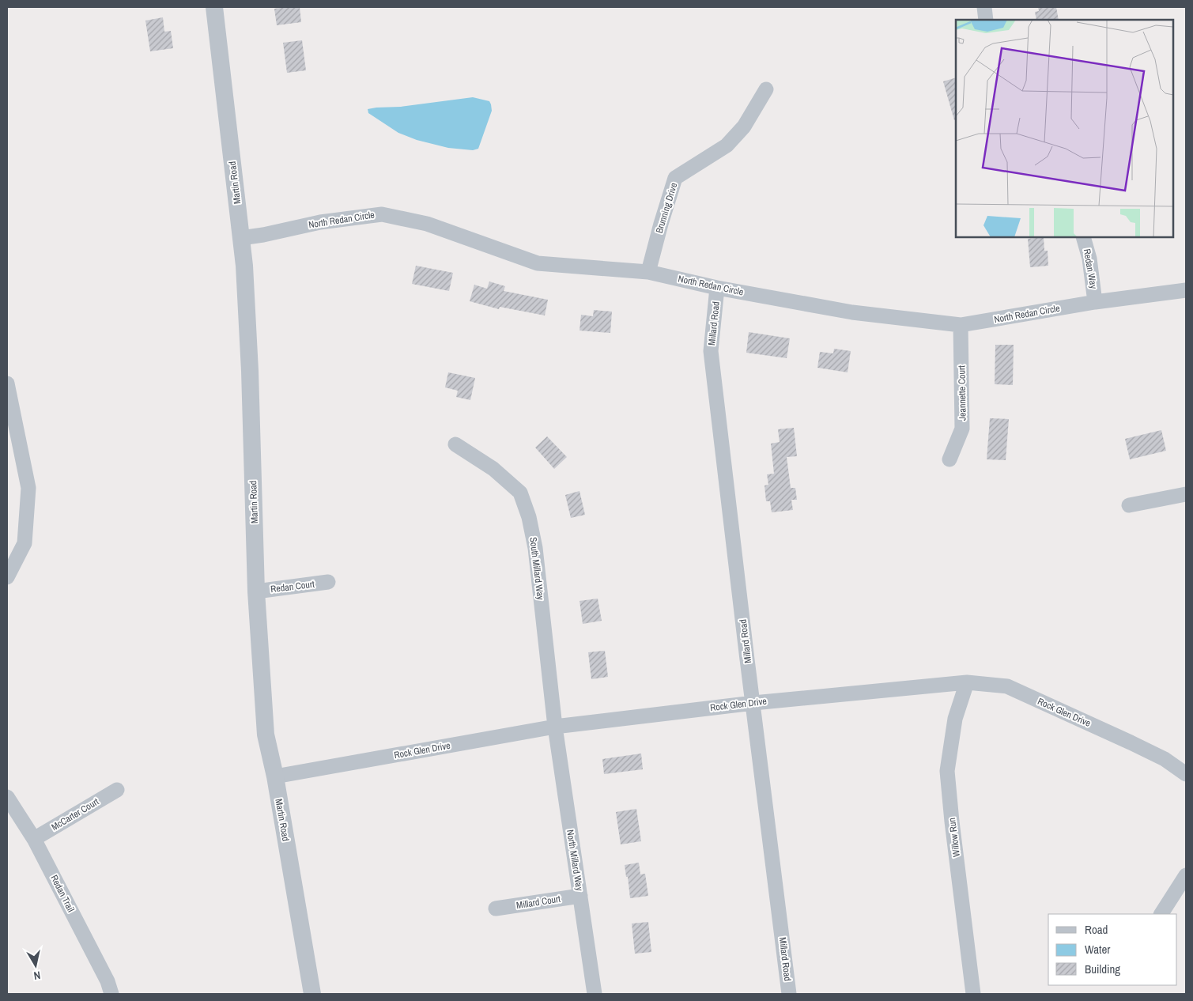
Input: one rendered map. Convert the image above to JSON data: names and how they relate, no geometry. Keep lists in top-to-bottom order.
{
  "streets": {
    "street": [
      "Martin Road",
      "Brunning Drive",
      "North Redan Circle",
      "Redan Way",
      "Millard Road",
      "Jeannette Court",
      "South Millard Way",
      "Redan Court",
      "Rock Glen Drive",
      "McCarter Court",
      "Willow Run",
      "North Millard Way",
      "Redan Trail",
      "Millard Court"
    ]
  },
  "crossings": [
    ["Martin Road", "North Redan Circle"],
    ["Martin Road", "Redan Court"],
    ["Martin Road", "Rock Glen Drive"],
    ["Brunning Drive", "North Redan Circle"],
    ["North Redan Circle", "Redan Way"],
    ["North Redan Circle", "Millard Road"],
    ["North Redan Circle", "Jeannette Court"],
    ["Millard Road", "Rock Glen Drive"],
    ["South Millard Way", "Rock Glen Drive"],
    ["South Millard Way", "North Millard Way"],
    ["Rock Glen Drive", "Willow Run"],
    ["Rock Glen Drive", "North Millard Way"],
    ["McCarter Court", "Redan Trail"],
    ["North Millard Way", "Millard Court"]
  ],
  "legend": ["Road", "Water", "Building"],
  "north": "bottom"
}
